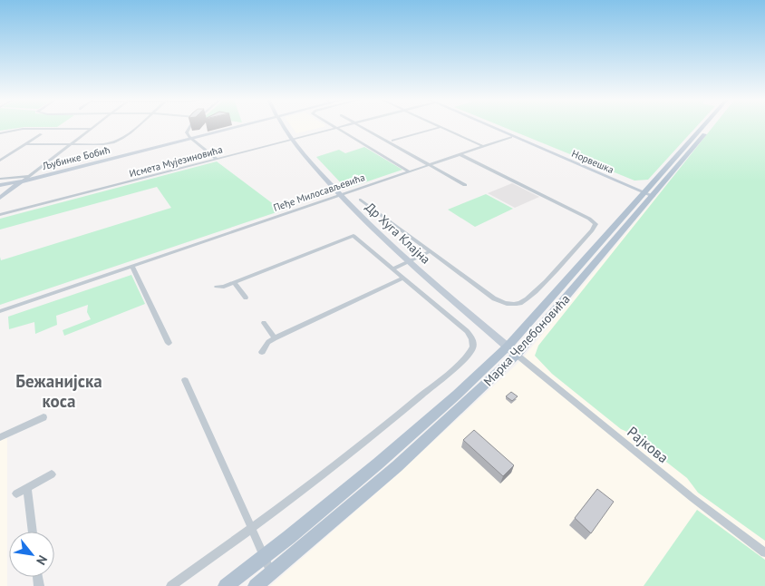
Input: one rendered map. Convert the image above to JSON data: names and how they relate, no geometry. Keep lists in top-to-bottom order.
{
  "streets": {
    "main road": [
      "Љубинке Бобић",
      "Норвешка",
      "Др Хуга Клајна",
      "Марка Челебоновића"
    ],
    "street": ["Исмета Мујезиновића", "Пеђе Милосављевића", "Рајкова"]
  },
  "crossings": [
    ["Исмета Мујезиновића", "Др Хуга Клајна"],
    ["Норвешка", "Пеђе Милосављевића"],
    ["Норвешка", "Марка Челебоновића"],
    ["Пеђе Милосављевића", "Др Хуга Клајна"],
    ["Др Хуга Клајна", "Марка Челебоновића"],
    ["Др Хуга Клајна", "Рајкова"],
    ["Марка Челебоновића", "Рајкова"]
  ],
  "districts": ["Бежанијска коса"],
  "north": "bottom right"
}
